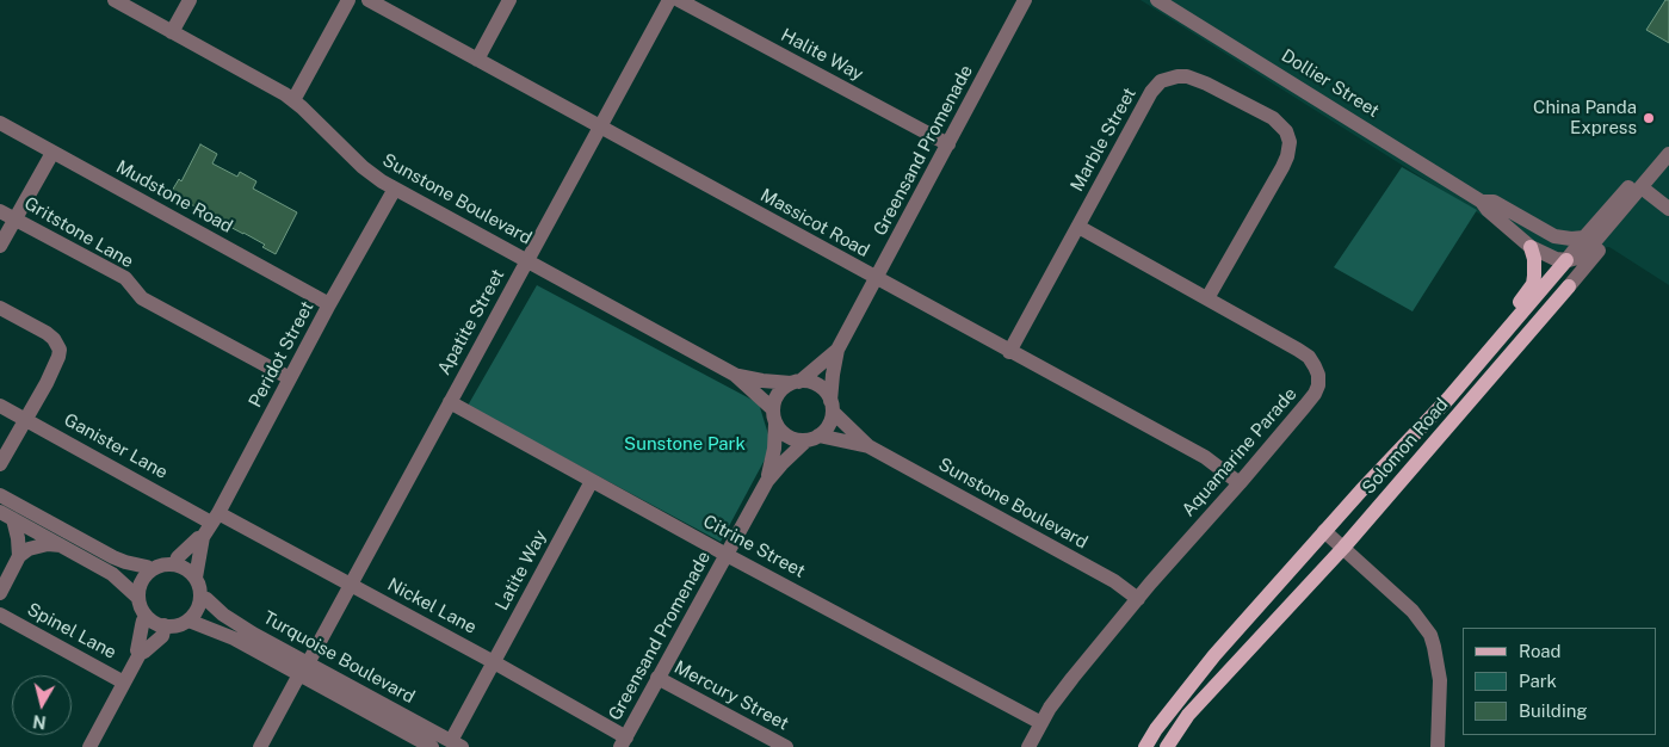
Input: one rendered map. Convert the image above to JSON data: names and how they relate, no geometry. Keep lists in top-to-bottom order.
{
  "streets": {
    "main road": ["Solomon Road"],
    "street": [
      "Halite Way",
      "Dollier Street",
      "Marble Street",
      "Greensand Promenade",
      "Mudstone Road",
      "Sunstone Boulevard",
      "Massicot Road",
      "Gritstone Lane",
      "Apatite Street",
      "Peridot Street",
      "Ganister Lane",
      "Aquamarine Parade",
      "Citrine Street",
      "Latite Way",
      "Nickel Lane",
      "Spinel Lane",
      "Turquoise Boulevard",
      "Mercury Street"
    ]
  },
  "crossings": [
    ["Halite Way", "Greensand Promenade"],
    ["Dollier Street", "Solomon Road"],
    ["Marble Street", "Massicot Road"],
    ["Marble Street", "Aquamarine Parade"],
    ["Greensand Promenade", "Sunstone Boulevard"],
    ["Greensand Promenade", "Massicot Road"],
    ["Greensand Promenade", "Citrine Street"],
    ["Greensand Promenade", "Nickel Lane"],
    ["Greensand Promenade", "Mercury Street"],
    ["Mudstone Road", "Peridot Street"],
    ["Sunstone Boulevard", "Apatite Street"],
    ["Sunstone Boulevard", "Peridot Street"],
    ["Sunstone Boulevard", "Aquamarine Parade"],
    ["Massicot Road", "Apatite Street"],
    ["Massicot Road", "Aquamarine Parade"],
    ["Gritstone Lane", "Peridot Street"],
    ["Apatite Street", "Citrine Street"],
    ["Apatite Street", "Nickel Lane"],
    ["Apatite Street", "Turquoise Boulevard"],
    ["Peridot Street", "Ganister Lane"],
    ["Peridot Street", "Nickel Lane"],
    ["Peridot Street", "Turquoise Boulevard"],
    ["Ganister Lane", "Nickel Lane"],
    ["Aquamarine Parade", "Citrine Street"],
    ["Citrine Street", "Latite Way"],
    ["Latite Way", "Nickel Lane"],
    ["Latite Way", "Turquoise Boulevard"]
  ],
  "parks": ["Sunstone Park"],
  "places": ["China Panda Express"],
  "legend": ["Road", "Park", "Building"],
  "north": "bottom"
}
